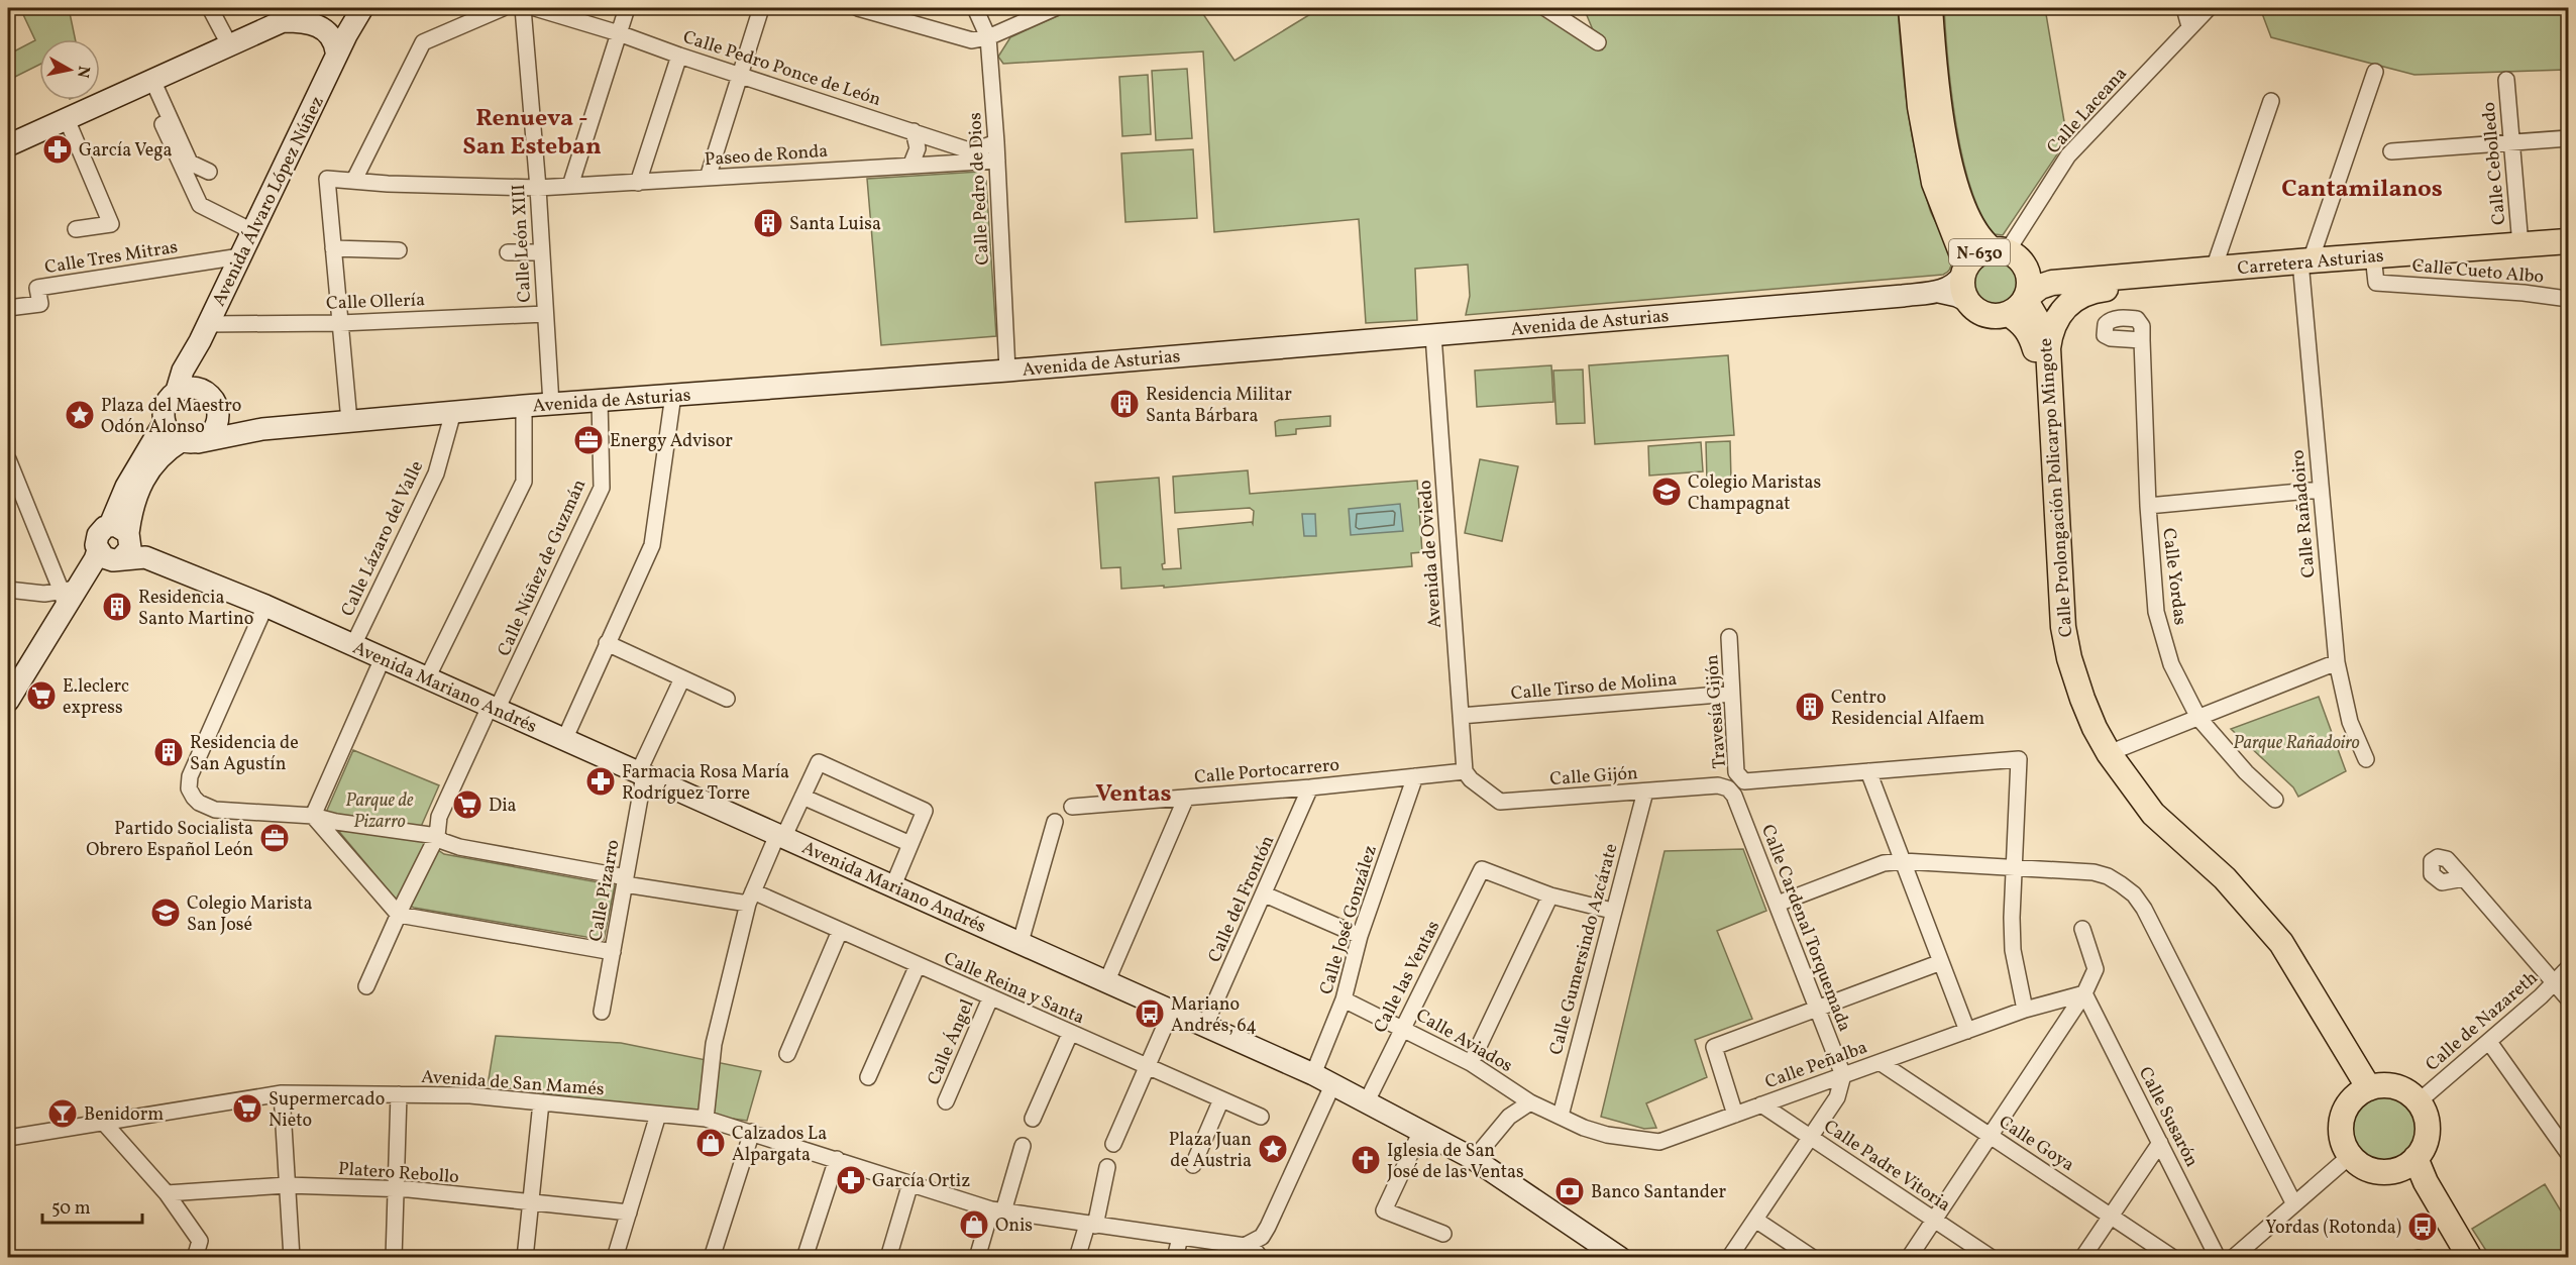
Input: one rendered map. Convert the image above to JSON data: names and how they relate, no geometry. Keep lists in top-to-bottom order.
{
  "streets": {
    "main road": [
      "Avenida Álvaro López Núñez",
      "N-630",
      "Carretera Asturias",
      "Avenida de Asturias",
      "Calle Prolongación Policarpo Mingote",
      "Avenida Mariano Andrés"
    ],
    "street": [
      "Calle Pedro Ponce de León",
      "Calle Laceana",
      "Paseo de Ronda",
      "Calle Cebolledo",
      "Calle Pedro de Dios",
      "Calle León XIII",
      "Calle Tres Mitras",
      "Calle Cueto Albo",
      "Calle Ollería",
      "Calle Rañadoiro",
      "Calle Lázaro del Valle",
      "Avenida de Oviedo",
      "Calle Núñez de Guzmán",
      "Calle Yordas",
      "Calle Tirso de Molina",
      "Travesía Gijón",
      "Calle Portocarrero",
      "Calle Gijón",
      "Calle Pizarro",
      "Calle del Frontón",
      "Calle José González",
      "Calle Cardenal Torquemada",
      "Calle Gumersindo Azcárate",
      "Calle las Ventas",
      "Calle Reina y Santa",
      "Calle de Nazareth",
      "Calle Aviados",
      "Calle Ángel",
      "Calle Peñalba",
      "Avenida de San Mamés",
      "Calle Susarón",
      "Calle Goya",
      "Calle Padre Vitoria",
      "Platero Rebollo"
    ]
  },
  "crossings": [
    ["Calle Pedro Ponce de León", "Calle Pedro de Dios"],
    ["Calle Laceana", "N-630"],
    ["Calle Laceana", "Carretera Asturias"],
    ["Calle Laceana", "Avenida de Asturias"],
    ["Calle Laceana", "Calle Prolongación Policarpo Mingote"],
    ["Paseo de Ronda", "Calle Pedro de Dios"],
    ["Paseo de Ronda", "Calle León XIII"],
    ["Calle Cebolledo", "Carretera Asturias"],
    ["Calle Pedro de Dios", "Avenida de Asturias"],
    ["Avenida Álvaro López Núñez", "Calle Tres Mitras"],
    ["Avenida Álvaro López Núñez", "Calle Ollería"],
    ["Avenida Álvaro López Núñez", "Avenida de Asturias"],
    ["Calle León XIII", "Calle Ollería"],
    ["Calle León XIII", "Avenida de Asturias"],
    ["N-630", "Carretera Asturias"],
    ["N-630", "Avenida de Asturias"],
    ["N-630", "Calle Prolongación Policarpo Mingote"],
    ["Carretera Asturias", "Calle Cueto Albo"],
    ["Carretera Asturias", "Avenida de Asturias"],
    ["Carretera Asturias", "Calle Prolongación Policarpo Mingote"],
    ["Carretera Asturias", "Calle Rañadoiro"],
    ["Avenida de Asturias", "Calle Prolongación Policarpo Mingote"],
    ["Avenida de Asturias", "Calle Lázaro del Valle"],
    ["Avenida de Asturias", "Avenida de Oviedo"],
    ["Avenida de Asturias", "Calle Núñez de Guzmán"],
    ["Calle Prolongación Policarpo Mingote", "Calle de Nazareth"],
    ["Calle Rañadoiro", "Calle Yordas"],
    ["Calle Lázaro del Valle", "Avenida Mariano Andrés"],
    ["Avenida de Oviedo", "Calle Tirso de Molina"],
    ["Avenida de Oviedo", "Calle Portocarrero"],
    ["Avenida de Oviedo", "Calle Gijón"],
    ["Calle Núñez de Guzmán", "Avenida Mariano Andrés"],
    ["Calle Núñez de Guzmán", "Calle Reina y Santa"],
    ["Calle Tirso de Molina", "Travesía Gijón"],
    ["Avenida Mariano Andrés", "Calle Pizarro"],
    ["Avenida Mariano Andrés", "Calle del Frontón"],
    ["Avenida Mariano Andrés", "Calle José González"],
    ["Avenida Mariano Andrés", "Calle las Ventas"],
    ["Avenida Mariano Andrés", "Calle Reina y Santa"],
    ["Calle Portocarrero", "Calle Gijón"],
    ["Calle Portocarrero", "Calle del Frontón"],
    ["Calle Portocarrero", "Calle José González"],
    ["Calle Gijón", "Calle Cardenal Torquemada"],
    ["Calle Gijón", "Calle Gumersindo Azcárate"],
    ["Calle Pizarro", "Calle Reina y Santa"],
    ["Calle José González", "Calle Aviados"],
    ["Calle Cardenal Torquemada", "Calle Peñalba"],
    ["Calle Gumersindo Azcárate", "Calle Aviados"],
    ["Calle Gumersindo Azcárate", "Calle Peñalba"],
    ["Calle las Ventas", "Calle Aviados"],
    ["Calle Reina y Santa", "Calle Ángel"],
    ["Calle Aviados", "Calle Peñalba"],
    ["Calle Peñalba", "Calle Susarón"],
    ["Calle Peñalba", "Calle Goya"],
    ["Calle Peñalba", "Calle Padre Vitoria"]
  ],
  "districts": ["Renueva - San Esteban", "Cantamilanos", "Ventas"],
  "parks": ["Parque Rañadoiro", "Parque de Pizarro"],
  "places": {
    "pharmacy": ["García Vega", "Farmacia Rosa María Rodríguez Torre", "García Ortiz"],
    "building": [
      "Santa Luisa",
      "Residencia Militar Santa Bárbara",
      "Residencia Santo Martino",
      "Centro Residencial Alfaem",
      "Residencia de San Agustín"
    ],
    "place": ["Plaza del Maestro Odón Alonso", "Plaza Juan de Austria"],
    "office": ["Energy Advisor", "Partido Socialista Obrero Español León"],
    "school or university": ["Colegio Maristas Champagnat", "Colegio Marista San José"],
    "supermarket": ["E.leclerc express", "Dia", "Supermercado Nieto"],
    "bus stop": ["Mariano Andrés, 64", "Yordas (Rotonda)"],
    "bar": ["Benidorm"],
    "shop": ["Calzados La Alpargata", "Onis"],
    "church": ["Iglesia de San José de las Ventas"],
    "bank": ["Banco Santander"]
  },
  "scale_bar": "50 m",
  "north": "right"
}
